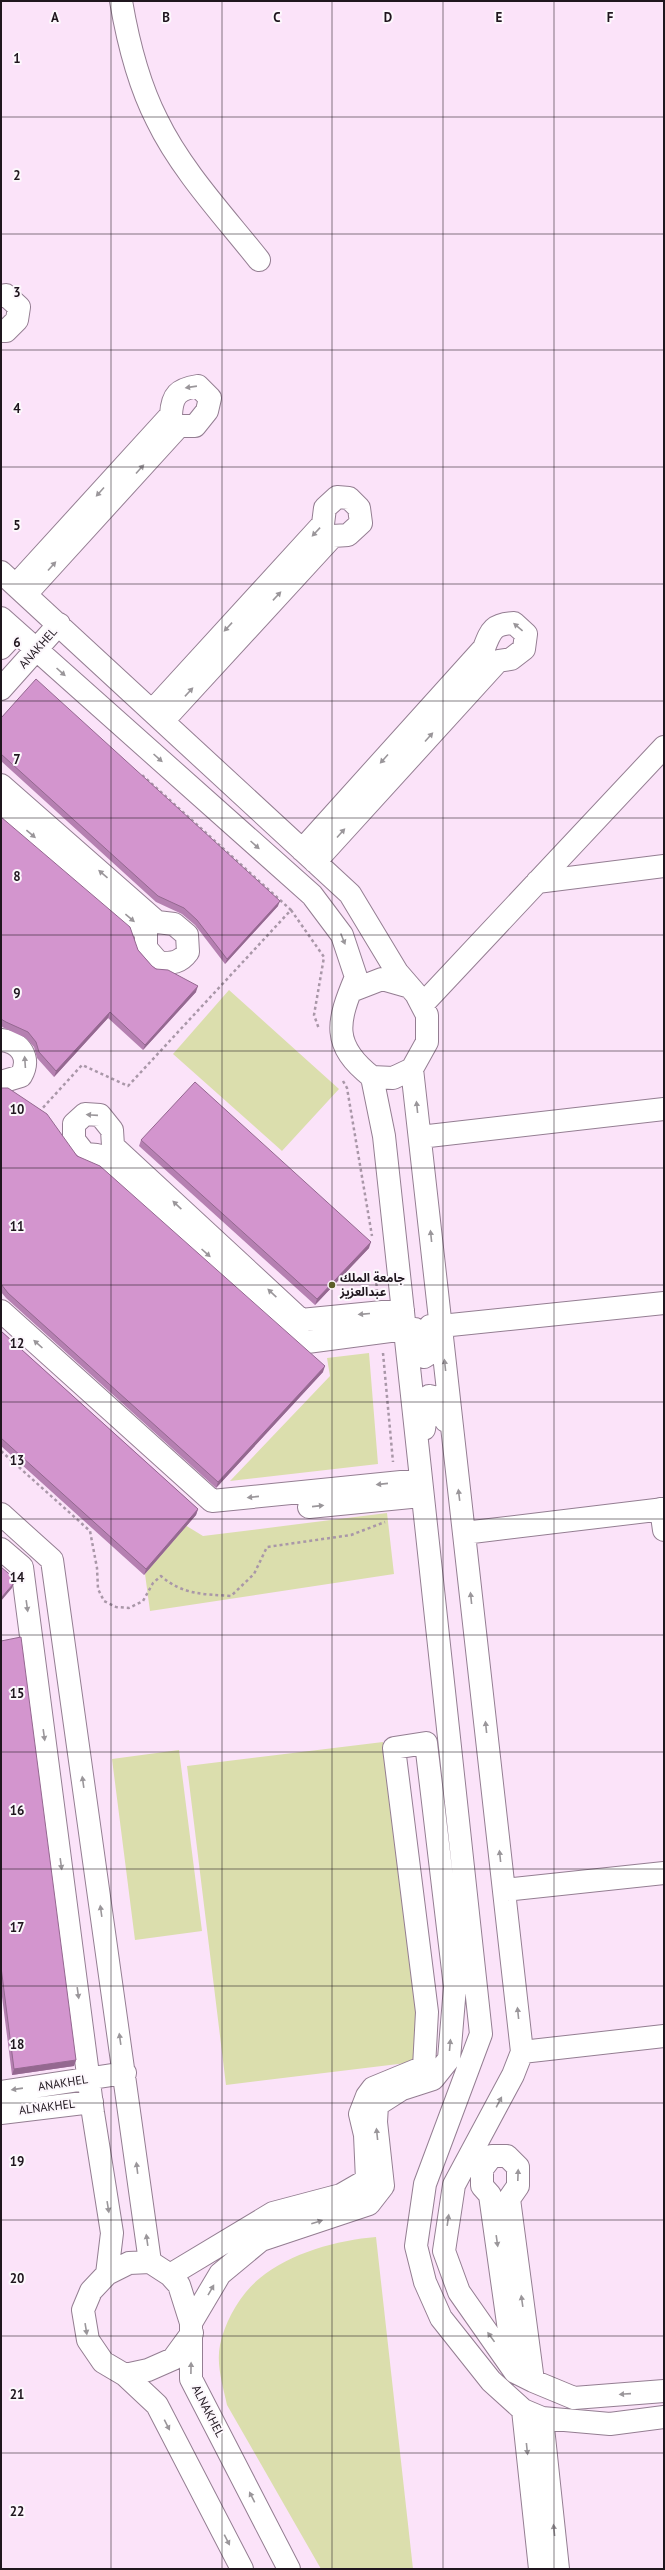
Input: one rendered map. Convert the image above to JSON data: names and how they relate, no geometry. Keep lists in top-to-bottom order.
{
  "streets": {
    "street": ["ANAKHEL", "ALNAKHEL"]
  },
  "one_way": ["ANAKHEL"],
  "places": ["جامعة الملك عبدالعزيز"],
  "grid": {
    "columns": [
      "A",
      "B",
      "C",
      "D",
      "E",
      "F"
    ],
    "rows": [
      "1",
      "2",
      "3",
      "4",
      "5",
      "6",
      "7",
      "8",
      "9",
      "10",
      "11",
      "12",
      "13",
      "14",
      "15",
      "16",
      "17",
      "18",
      "19",
      "20",
      "21",
      "22"
    ]
  }
}
